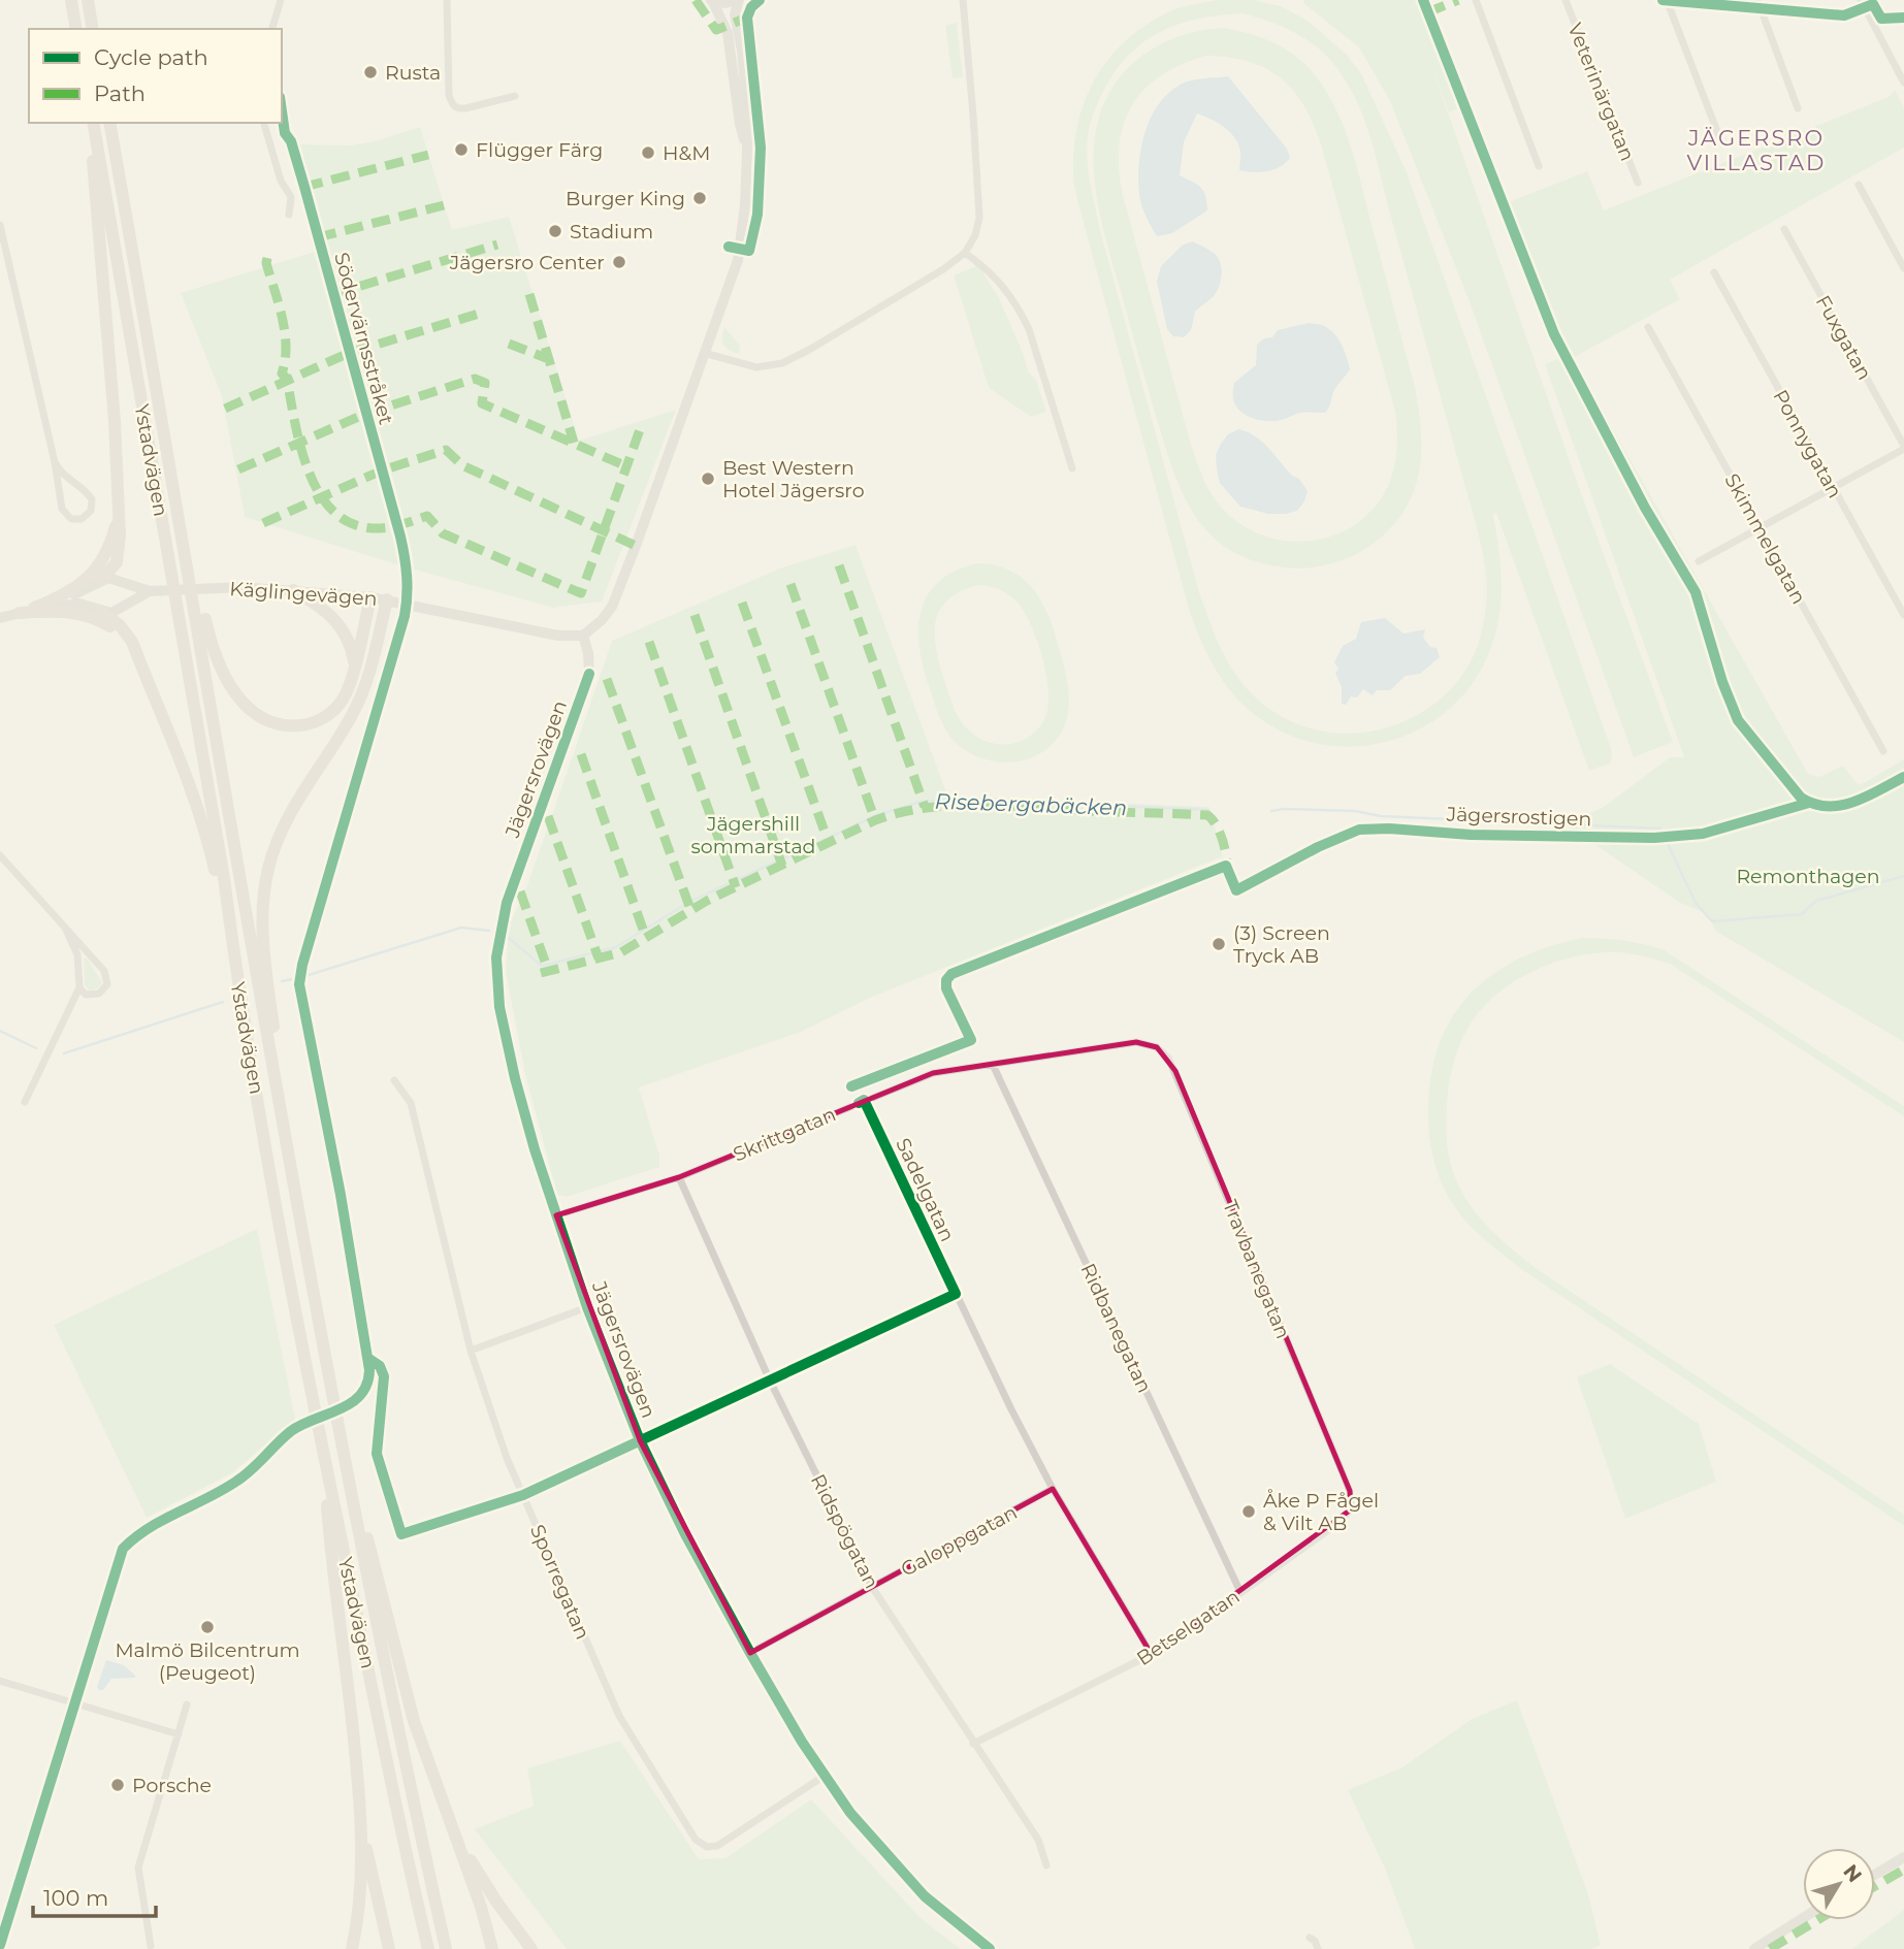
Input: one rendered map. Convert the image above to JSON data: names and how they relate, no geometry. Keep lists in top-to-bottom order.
{
  "streets": {
    "highway": ["Ystadvägen"],
    "main road": ["Käglingevägen", "Jägersrovägen"],
    "street": [
      "Veterinärgatan",
      "Fuxgatan",
      "Ponnygatan",
      "Skimmelgatan",
      "Skrittgatan",
      "Sadelgatan",
      "Travbanegatan",
      "Ridbanegatan",
      "Ridspögatan",
      "Galoppgatan",
      "Sporregatan",
      "Betselgatan"
    ],
    "cycle path": ["Södervärnsstråket", "Jägersrostigen"]
  },
  "crossings": [
    ["Käglingevägen", "Jägersrovägen"],
    ["Jägersrovägen", "Skrittgatan"],
    ["Jägersrovägen", "Galoppgatan"],
    ["Jägersrovägen", "Sporregatan"],
    ["Skrittgatan", "Sadelgatan"],
    ["Skrittgatan", "Travbanegatan"],
    ["Skrittgatan", "Ridbanegatan"],
    ["Skrittgatan", "Ridspögatan"],
    ["Sadelgatan", "Galoppgatan"],
    ["Sadelgatan", "Betselgatan"],
    ["Travbanegatan", "Betselgatan"],
    ["Ridbanegatan", "Betselgatan"],
    ["Ridspögatan", "Galoppgatan"],
    ["Ridspögatan", "Betselgatan"]
  ],
  "districts": ["JÄGERSRO VILLASTAD"],
  "water": ["Risebergabäcken"],
  "parks": ["Jägershill sommarstad", "Remonthagen"],
  "places": [
    "Rusta",
    "Flügger Färg",
    "H&M",
    "Burger King",
    "Stadium",
    "Jägersro Center",
    "Best Western Hotel Jägersro",
    "(3) Screen Tryck AB",
    "Åke P Fågel & Vilt AB",
    "Malmö Bilcentrum (Peugeot)",
    "Porsche"
  ],
  "legend": ["Cycle path", "Path"],
  "scale_bar": "100 m",
  "north": "top right"
}
